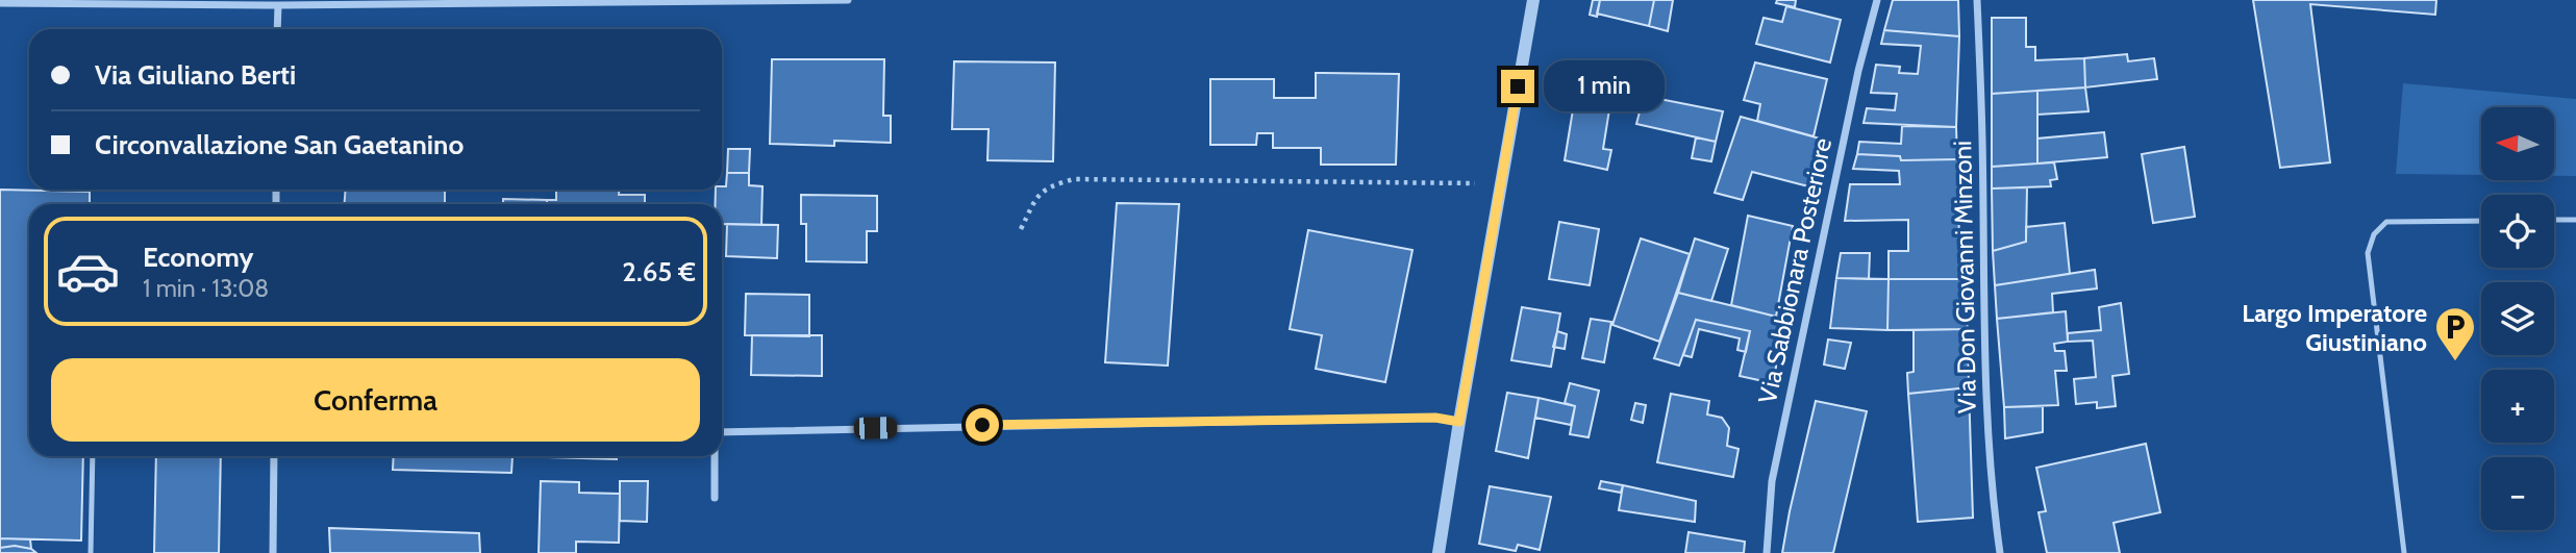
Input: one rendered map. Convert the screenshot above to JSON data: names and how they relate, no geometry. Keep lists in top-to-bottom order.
{
  "streets": {
    "street": ["Via Sabbionara Posteriore", "Via Don Giovanni Minzoni"]
  },
  "places": {
    "parking": ["Largo Imperatore Giustiniano"]
  },
  "north": "left",
  "page": {
    "banner": ["Via Giuliano Berti", "Circonvallazione San Gaetanino"],
    "bubble": "1 min",
    "map_buttons": ["+", "−"],
    "list": [
      {
        "name": "Economy",
        "note": "1 min · 13:08",
        "value": "2.65 €"
      }
    ],
    "buttons": "Conferma"
  }
}
